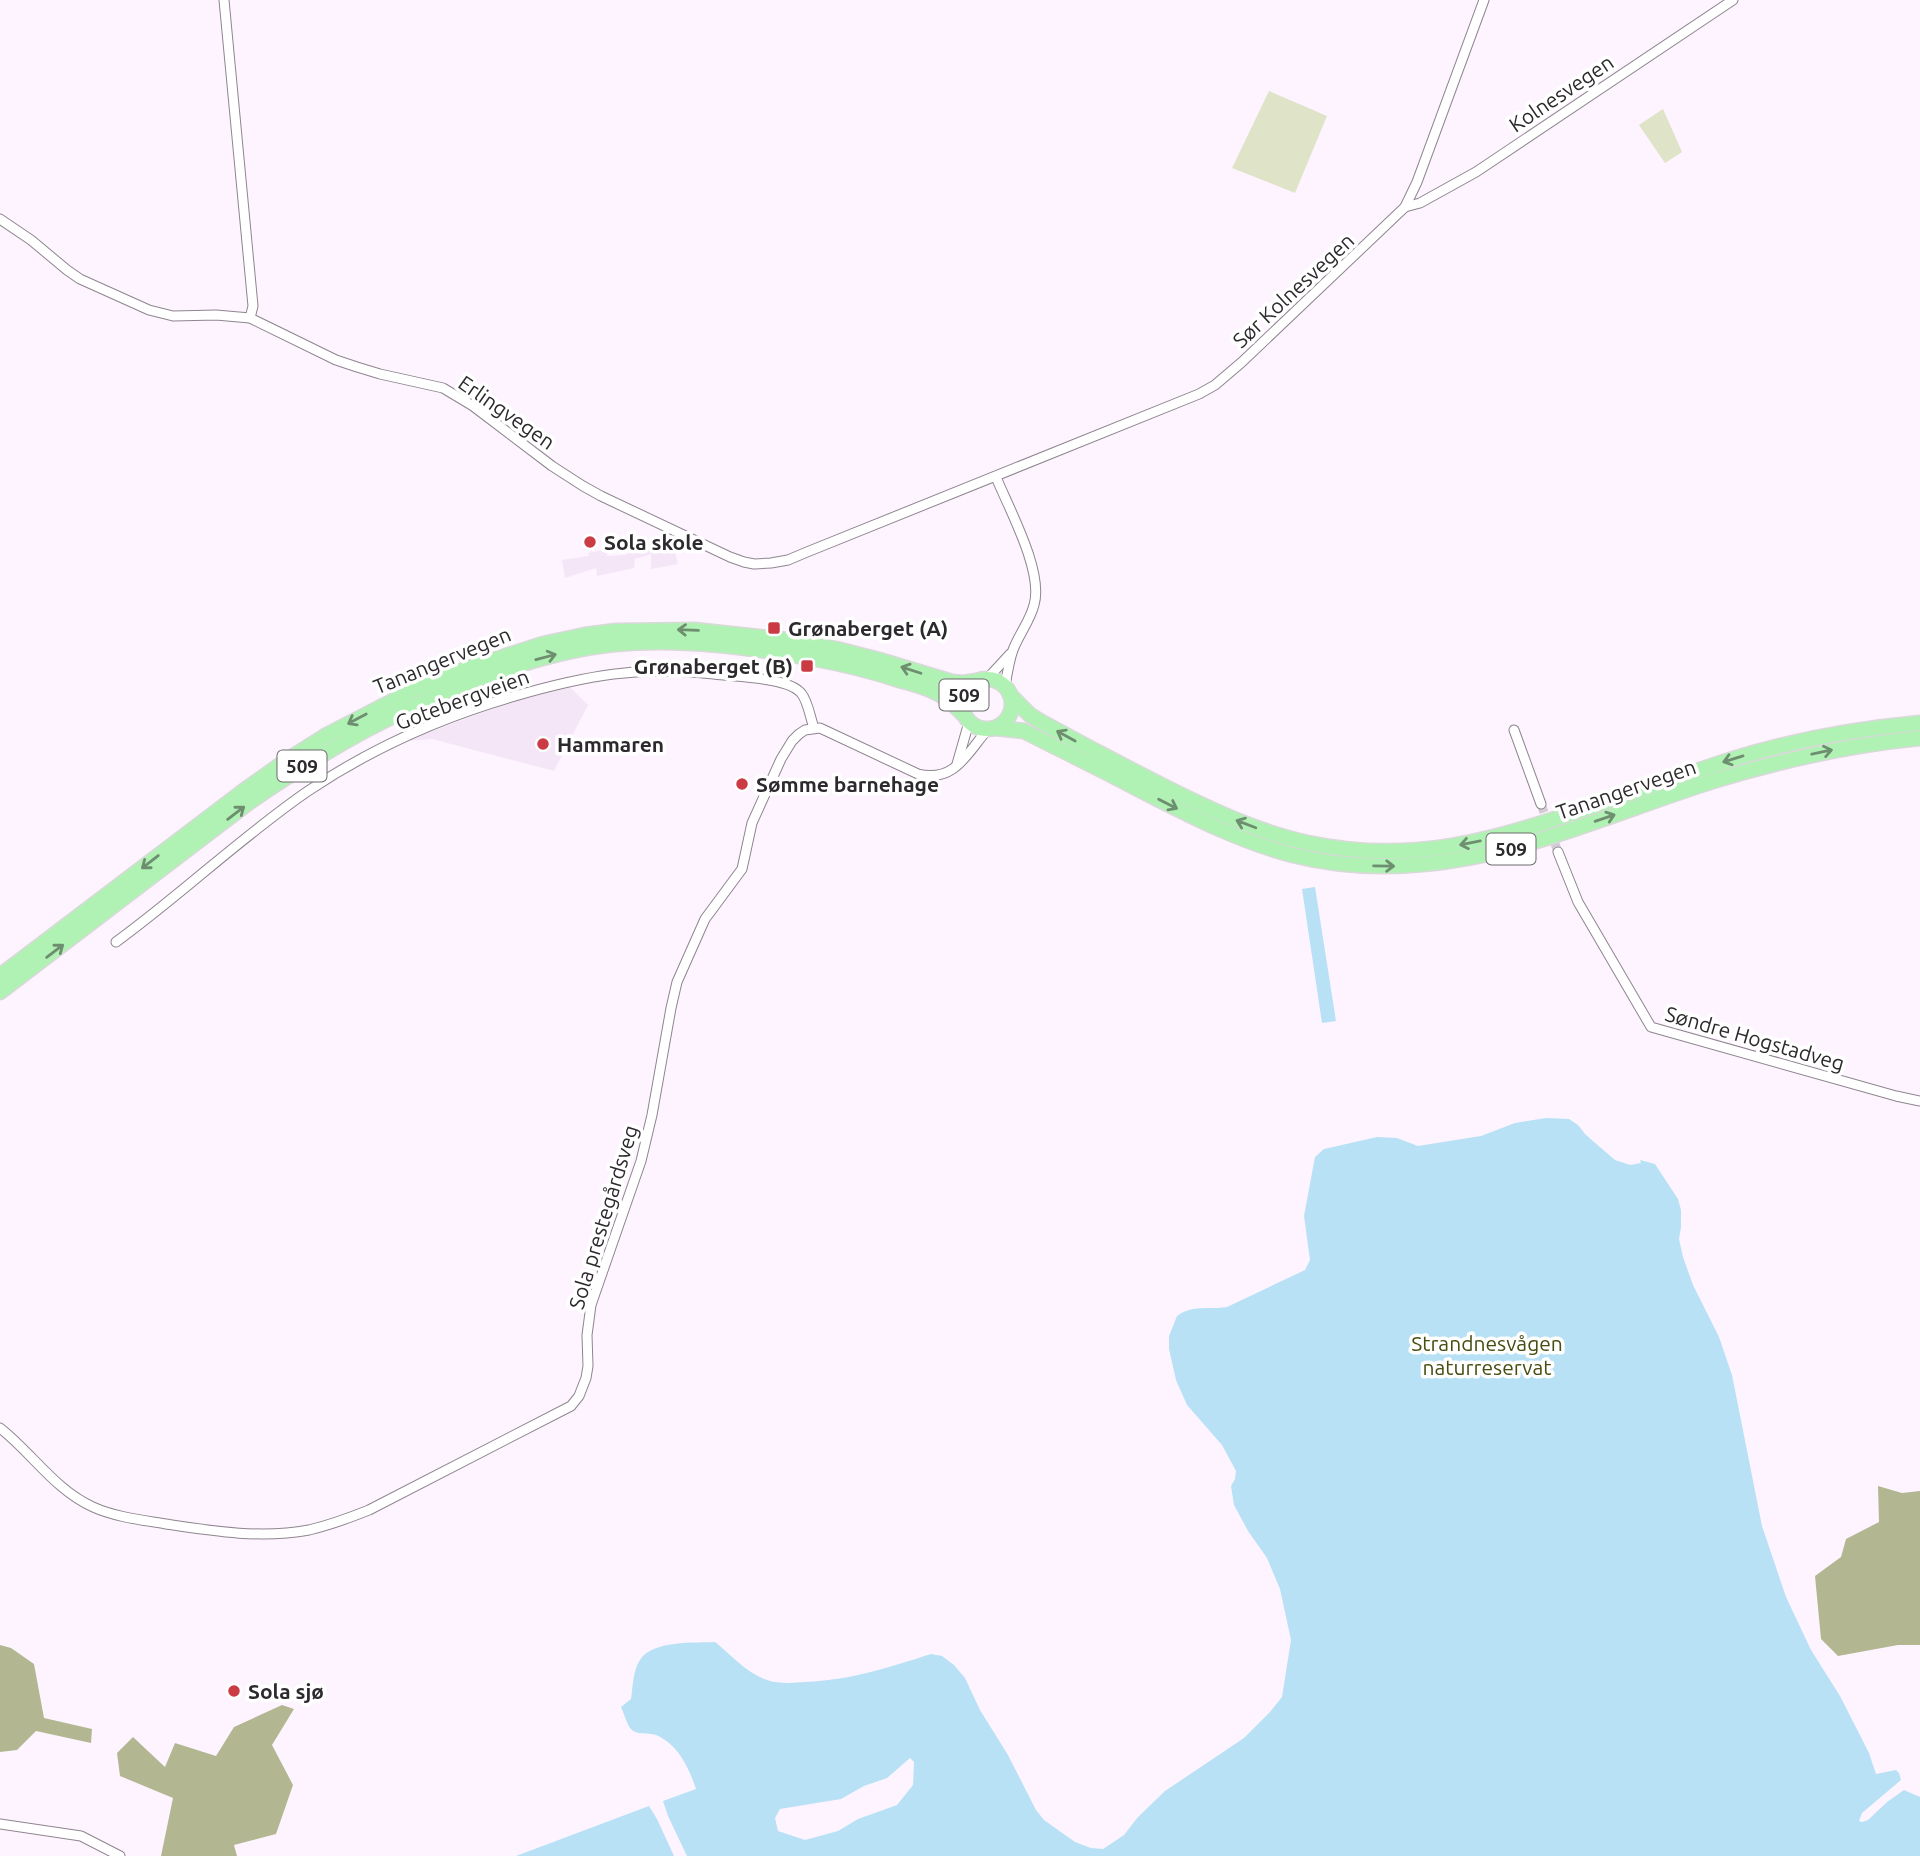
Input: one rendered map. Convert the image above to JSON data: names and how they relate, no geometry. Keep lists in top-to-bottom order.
{
  "streets": {
    "highway": ["Tanangervegen", "509"],
    "street": [
      "Kolnesvegen",
      "Sør Kolnesvegen",
      "Erlingvegen",
      "Gotebergveien",
      "Søndre Hogstadveg",
      "Sola prestegårdsveg"
    ]
  },
  "crossings": [
    ["Kolnesvegen", "Sør Kolnesvegen"],
    ["Sør Kolnesvegen", "Erlingvegen"],
    ["Tanangervegen", "509"],
    ["Gotebergveien", "Sola prestegårdsveg"]
  ],
  "parks": ["Strandnesvågen naturreservat"],
  "places": {
    "other": [
      "Sola skole",
      "Hammaren",
      "Sømme barnehage",
      "Sola sjø"
    ],
    "transit": ["Grønaberget (A)", "Grønaberget (B)"]
  }
}
